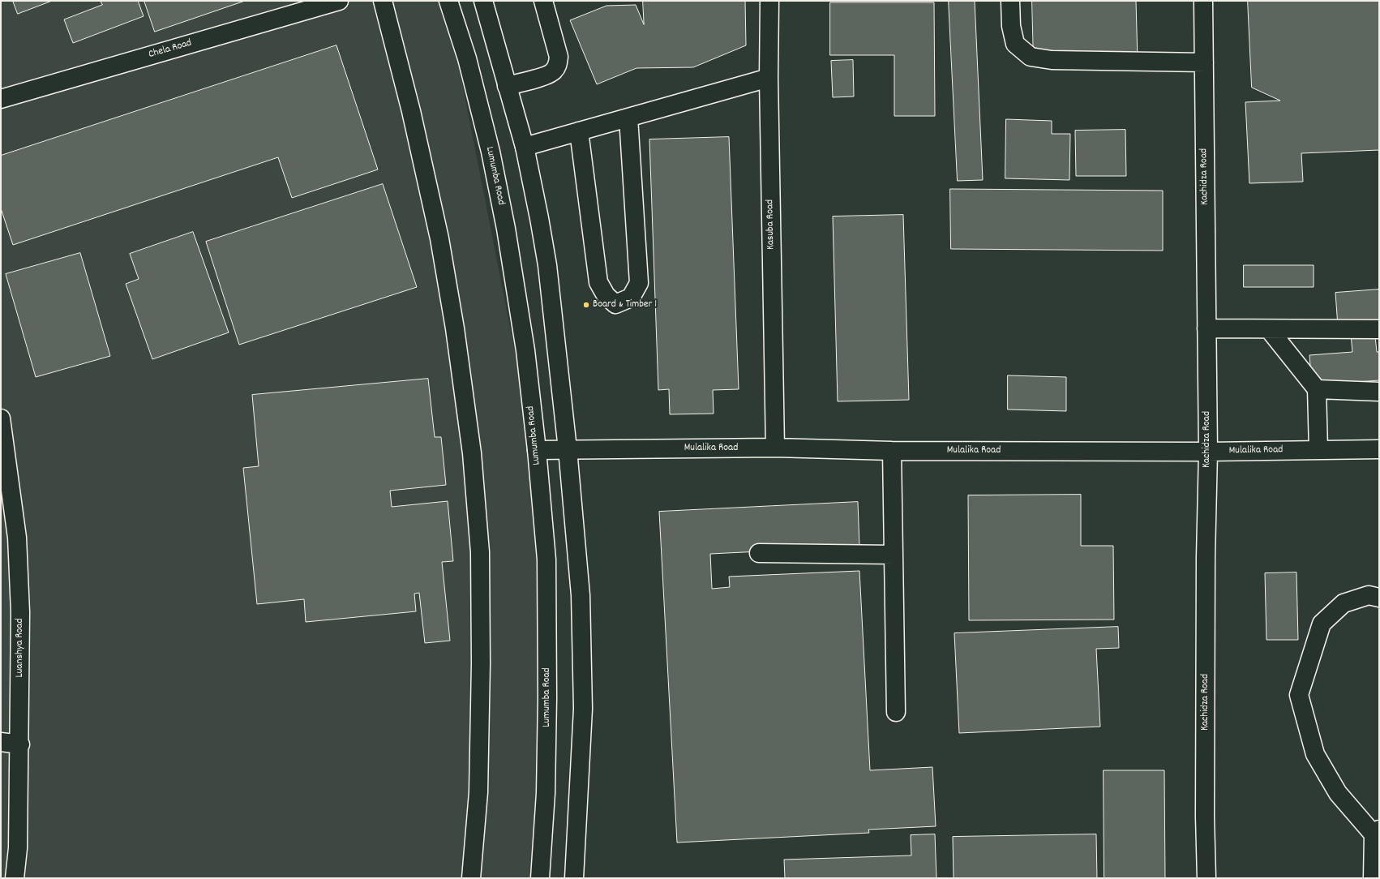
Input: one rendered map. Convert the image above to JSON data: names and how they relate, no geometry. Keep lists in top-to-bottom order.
{
  "streets": {
    "street": [
      "Chela Road",
      "Lumumba Road",
      "Kachidza Road",
      "Kasuba Road",
      "Mulalika Road",
      "Luanshya Road"
    ]
  },
  "crossings": [
    ["Lumumba Road", "Mulalika Road"],
    ["Kachidza Road", "Mulalika Road"],
    ["Kasuba Road", "Mulalika Road"]
  ],
  "places": ["Board & Timber 1"]
}
